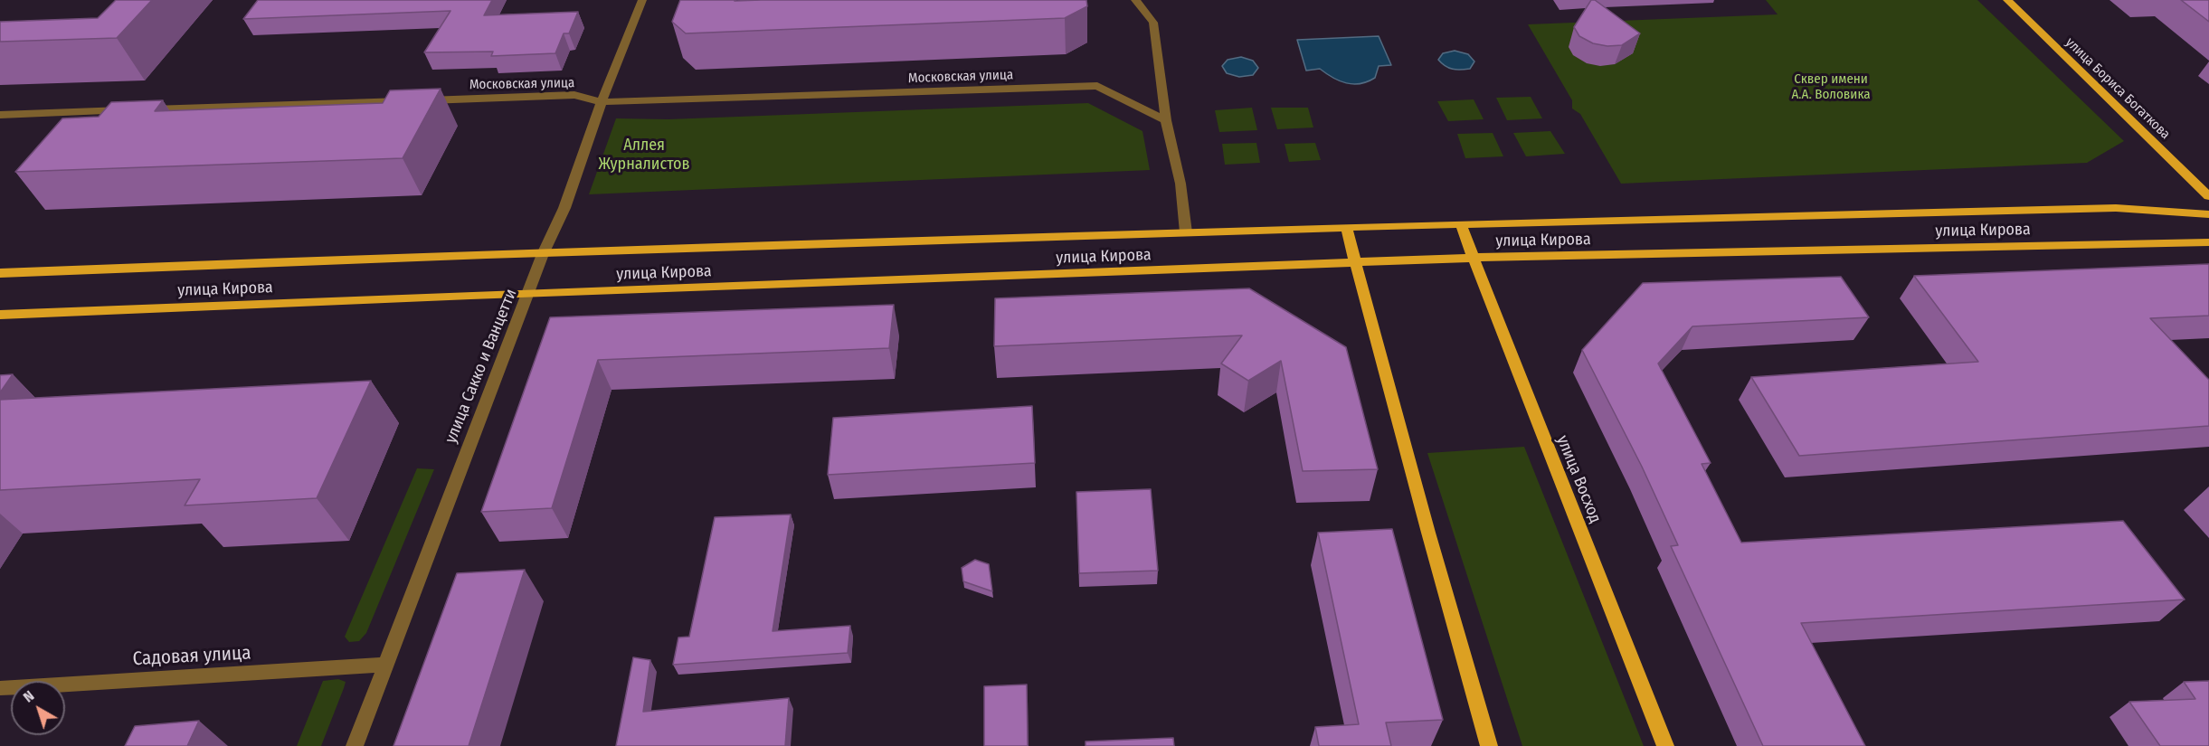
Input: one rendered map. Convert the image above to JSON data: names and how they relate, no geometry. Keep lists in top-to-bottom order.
{
  "streets": {
    "main road": ["улица Бориса Богаткова", "улица Кирова", "улица Восход"],
    "street": ["Московская улица", "улица Сакко и Ванцетти", "Садовая улица"]
  },
  "crossings": [
    ["Московская улица", "улица Сакко и Ванцетти"],
    ["улица Кирова", "улица Сакко и Ванцетти"],
    ["улица Кирова", "улица Восход"],
    ["улица Сакко и Ванцетти", "Садовая улица"]
  ],
  "parks": ["Cквер имени А.А. Воловика", "Аллея Журналистов"],
  "north": "top left"
}
